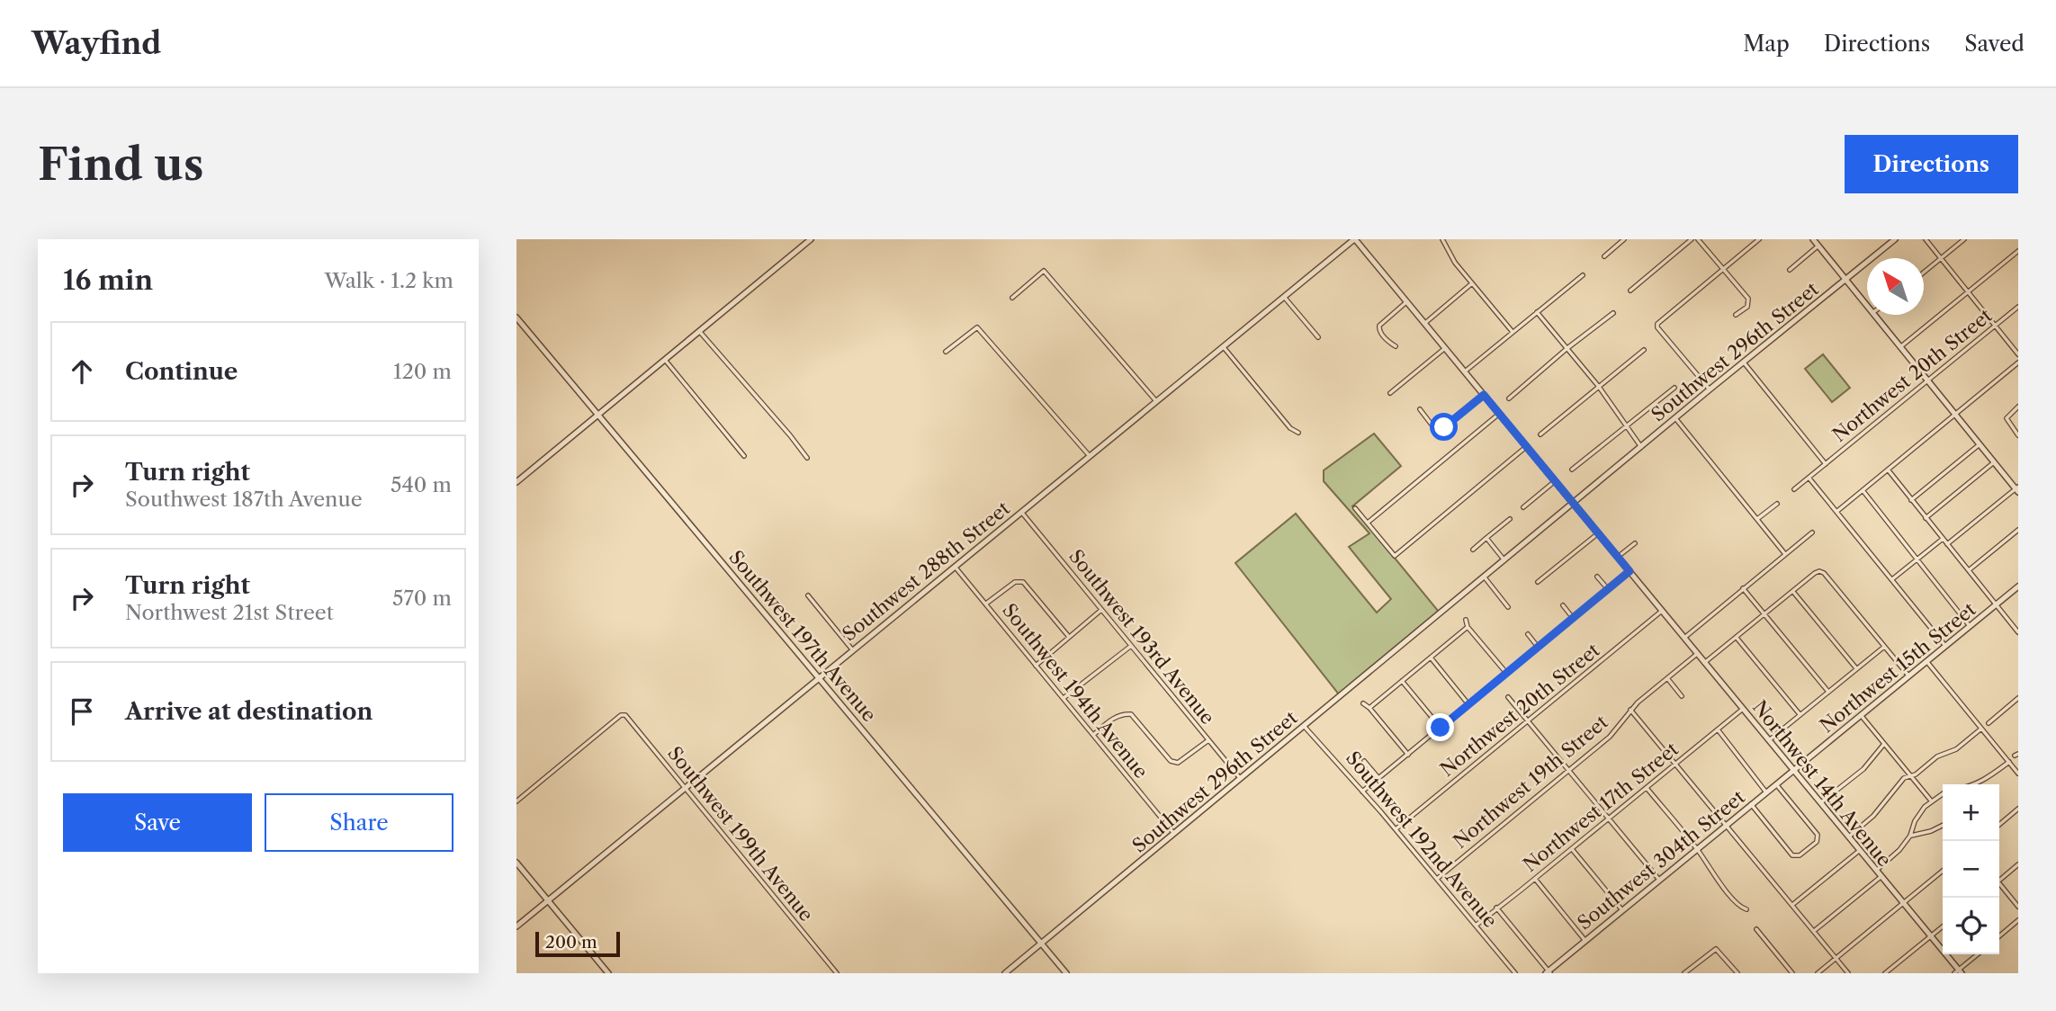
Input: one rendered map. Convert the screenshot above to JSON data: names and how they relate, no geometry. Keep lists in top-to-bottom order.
{
  "streets": {
    "street": [
      "Southwest 296th Street",
      "Northwest 20th Street",
      "Southwest 288th Street",
      "Southwest 197th Avenue",
      "Southwest 193rd Avenue",
      "Northwest 15th Street",
      "Southwest 194th Avenue",
      "Northwest 19th Street",
      "Northwest 14th Avenue",
      "Northwest 17th Street",
      "Southwest 199th Avenue",
      "Southwest 192nd Avenue",
      "Southwest 304th Street"
    ]
  },
  "crossings": [
    ["Southwest 296th Street", "Southwest 197th Avenue"],
    ["Southwest 296th Street", "Southwest 193rd Avenue"],
    ["Southwest 296th Street", "Southwest 194th Avenue"],
    ["Southwest 296th Street", "Northwest 14th Avenue"],
    ["Southwest 296th Street", "Southwest 192nd Avenue"],
    ["Northwest 20th Street", "Northwest 14th Avenue"],
    ["Northwest 20th Street", "Southwest 192nd Avenue"],
    ["Southwest 288th Street", "Southwest 197th Avenue"],
    ["Southwest 288th Street", "Southwest 193rd Avenue"],
    ["Southwest 288th Street", "Southwest 194th Avenue"],
    ["Southwest 288th Street", "Northwest 14th Avenue"],
    ["Southwest 288th Street", "Southwest 199th Avenue"],
    ["Northwest 15th Street", "Northwest 14th Avenue"],
    ["Northwest 15th Street", "Southwest 304th Street"],
    ["Northwest 19th Street", "Northwest 14th Avenue"],
    ["Northwest 19th Street", "Southwest 192nd Avenue"],
    ["Northwest 14th Avenue", "Northwest 17th Street"],
    ["Northwest 14th Avenue", "Southwest 304th Street"],
    ["Northwest 17th Street", "Southwest 192nd Avenue"]
  ],
  "scale_bar": "200 m",
  "north": "top left",
  "page": {
    "header": "Wayfind",
    "nav": ["Map", "Directions", "Saved"],
    "buttons": [
      "Directions",
      ["Save", "Share"]
    ],
    "title": "Find us",
    "heading": ["16 min", "Walk · 1.2 km"],
    "list": [
      ["Continue", "120 m"],
      ["Turn right", "Southwest 187th Avenue", "540 m"],
      ["Turn right", "Northwest 21st Street", "570 m"],
      "Arrive at destination"
    ],
    "map_buttons": ["+", "−"],
    "scale": "200 m"
  }
}
